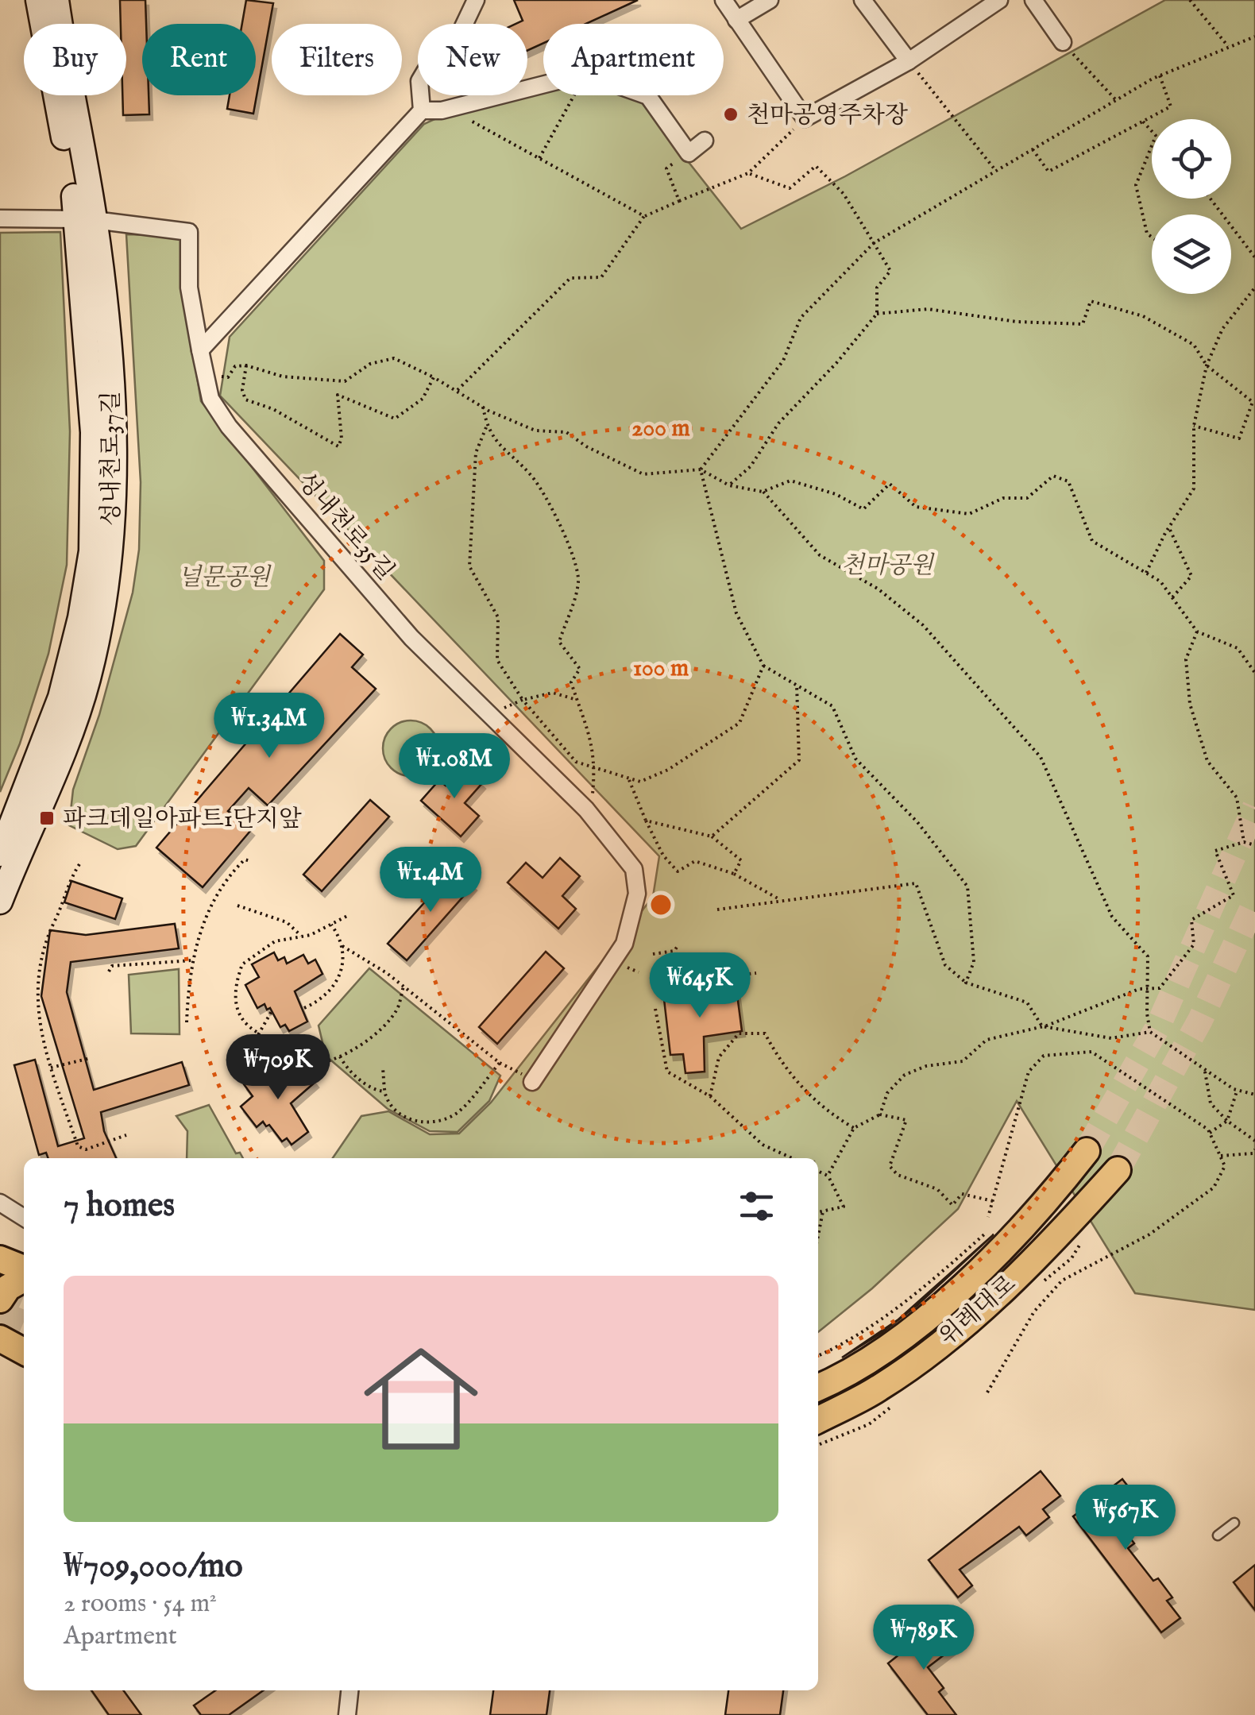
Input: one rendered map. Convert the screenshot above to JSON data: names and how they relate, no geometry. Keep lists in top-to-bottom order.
{
  "streets": {
    "main road": ["성내천로37길", "위례대로"],
    "street": ["성내천로35길"]
  },
  "crossings": [
    ["성내천로37길", "성내천로35길"]
  ],
  "parks": ["천마공원", "널문공원"],
  "places": {
    "other": ["천마공영주차장"],
    "transit": ["파크데일아파트1단지앞"]
  },
  "page": {
    "chip": [
      "Buy",
      "Rent",
      "Filters",
      "New",
      "Apartment"
    ],
    "price": [
      "₩1.34M",
      "₩1.08M",
      "₩1.4M",
      "₩645K",
      "₩709K",
      "₩567K",
      "₩789K"
    ],
    "heading": "7 homes",
    "list": [
      {
        "name": "₩709,000/mo",
        "note": "2 rooms · 54 m² · Apartment"
      }
    ]
  },
  "rings": ["200 m", "100 m"]
}
